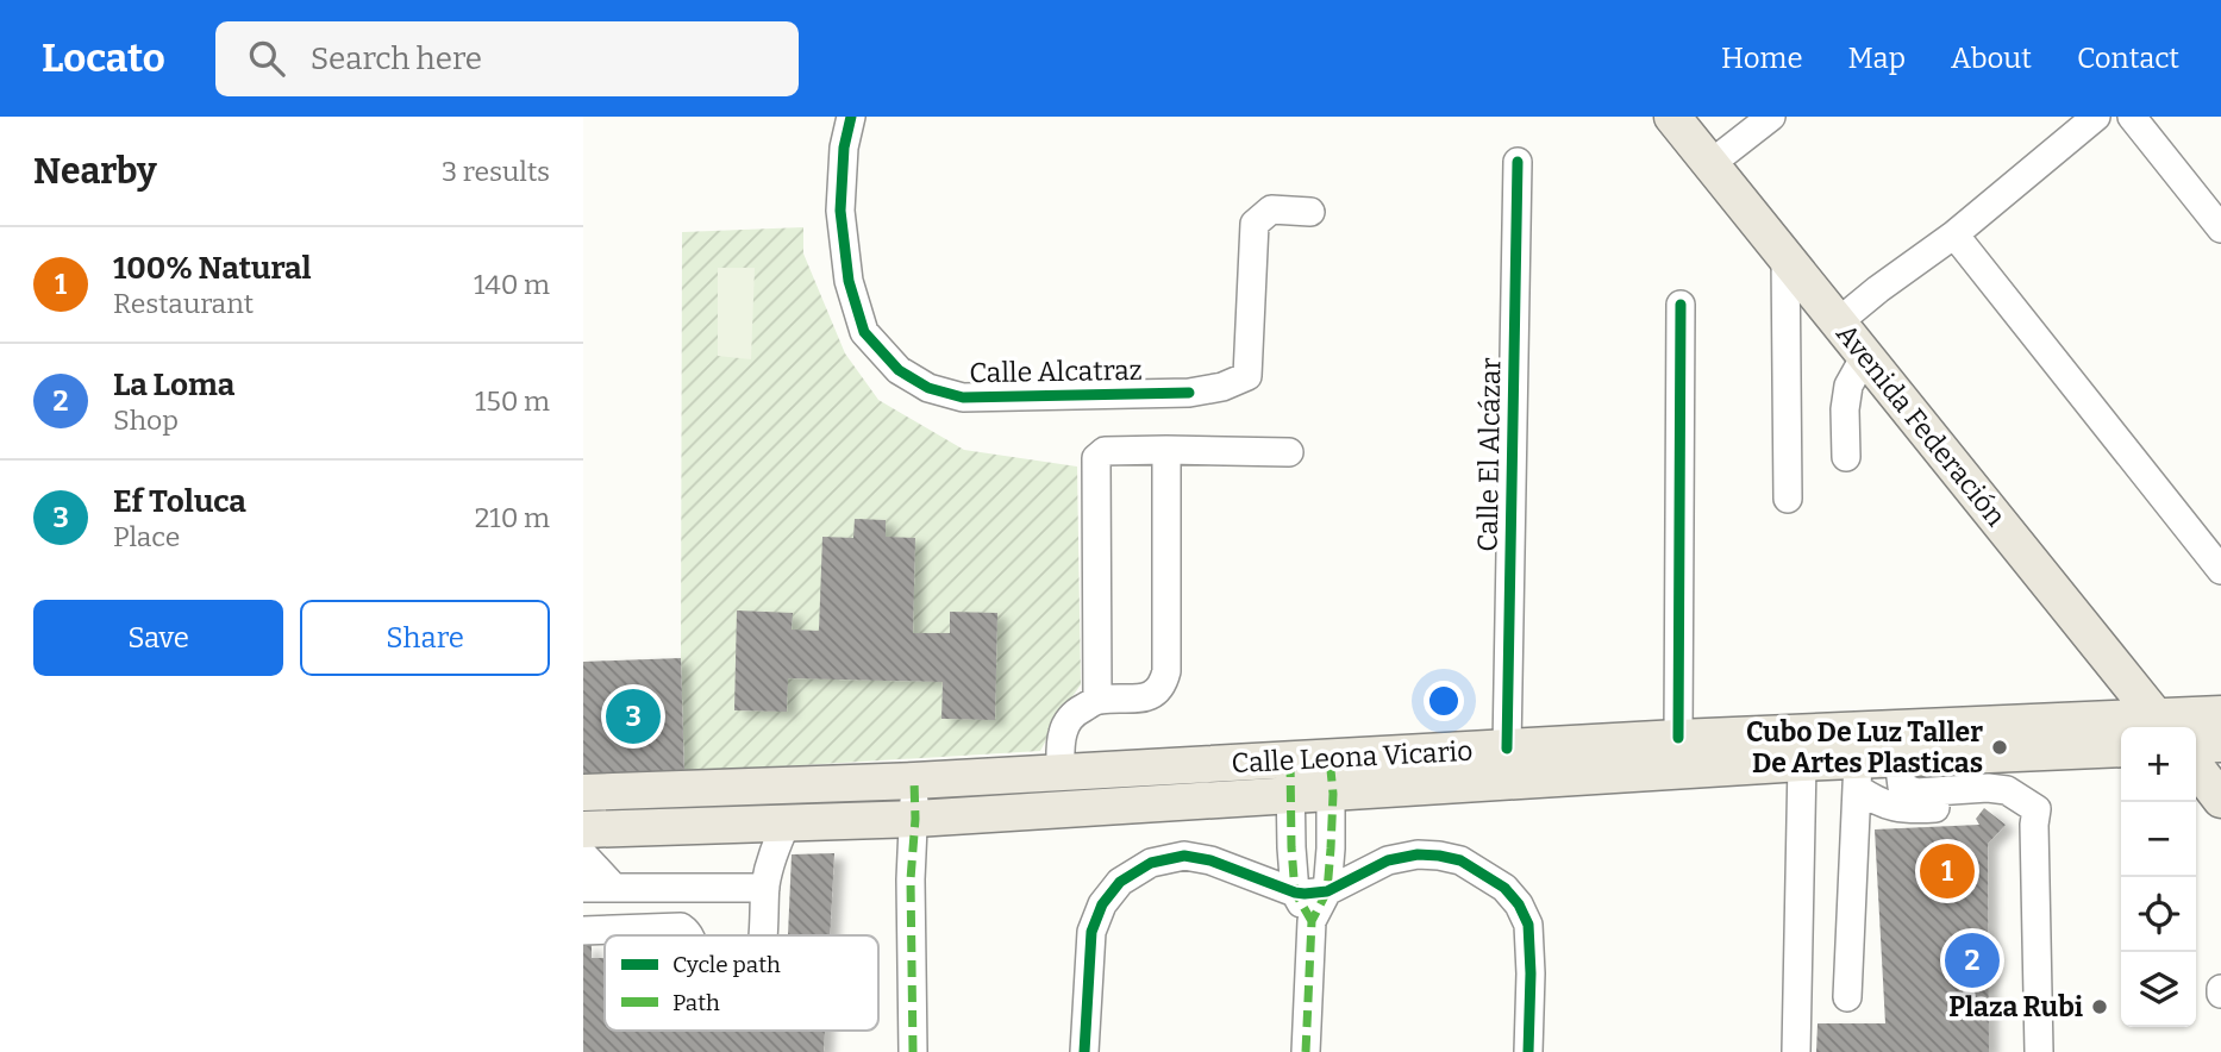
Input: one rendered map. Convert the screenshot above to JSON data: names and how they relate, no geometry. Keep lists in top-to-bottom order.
{
  "streets": {
    "main road": ["Avenida Federación", "Calle Leona Vicario"],
    "street": ["Calle Alcatraz", "Calle El Alcázar"]
  },
  "crossings": [
    ["Avenida Federación", "Calle Leona Vicario"],
    ["Calle El Alcázar", "Calle Leona Vicario"]
  ],
  "places": ["Cubo De Luz Taller De Artes Plasticas", "Plaza Rubi"],
  "legend": ["Cycle path", "Path"],
  "page": {
    "header": "Locato",
    "search": "Search here",
    "nav": [
      "Home",
      "Map",
      "About",
      "Contact"
    ],
    "heading": ["Nearby", "3 results"],
    "list": [
      {
        "mark": "1",
        "name": "100% Natural",
        "note": "Restaurant",
        "value": "140 m"
      },
      {
        "mark": "2",
        "name": "La Loma",
        "note": "Shop",
        "value": "150 m"
      },
      {
        "mark": "3",
        "name": "Ef Toluca",
        "note": "Place",
        "value": "210 m"
      }
    ],
    "buttons": ["Save", "Share"],
    "pins": ["3", "1", "2"],
    "map_buttons": ["+", "−"]
  }
}
